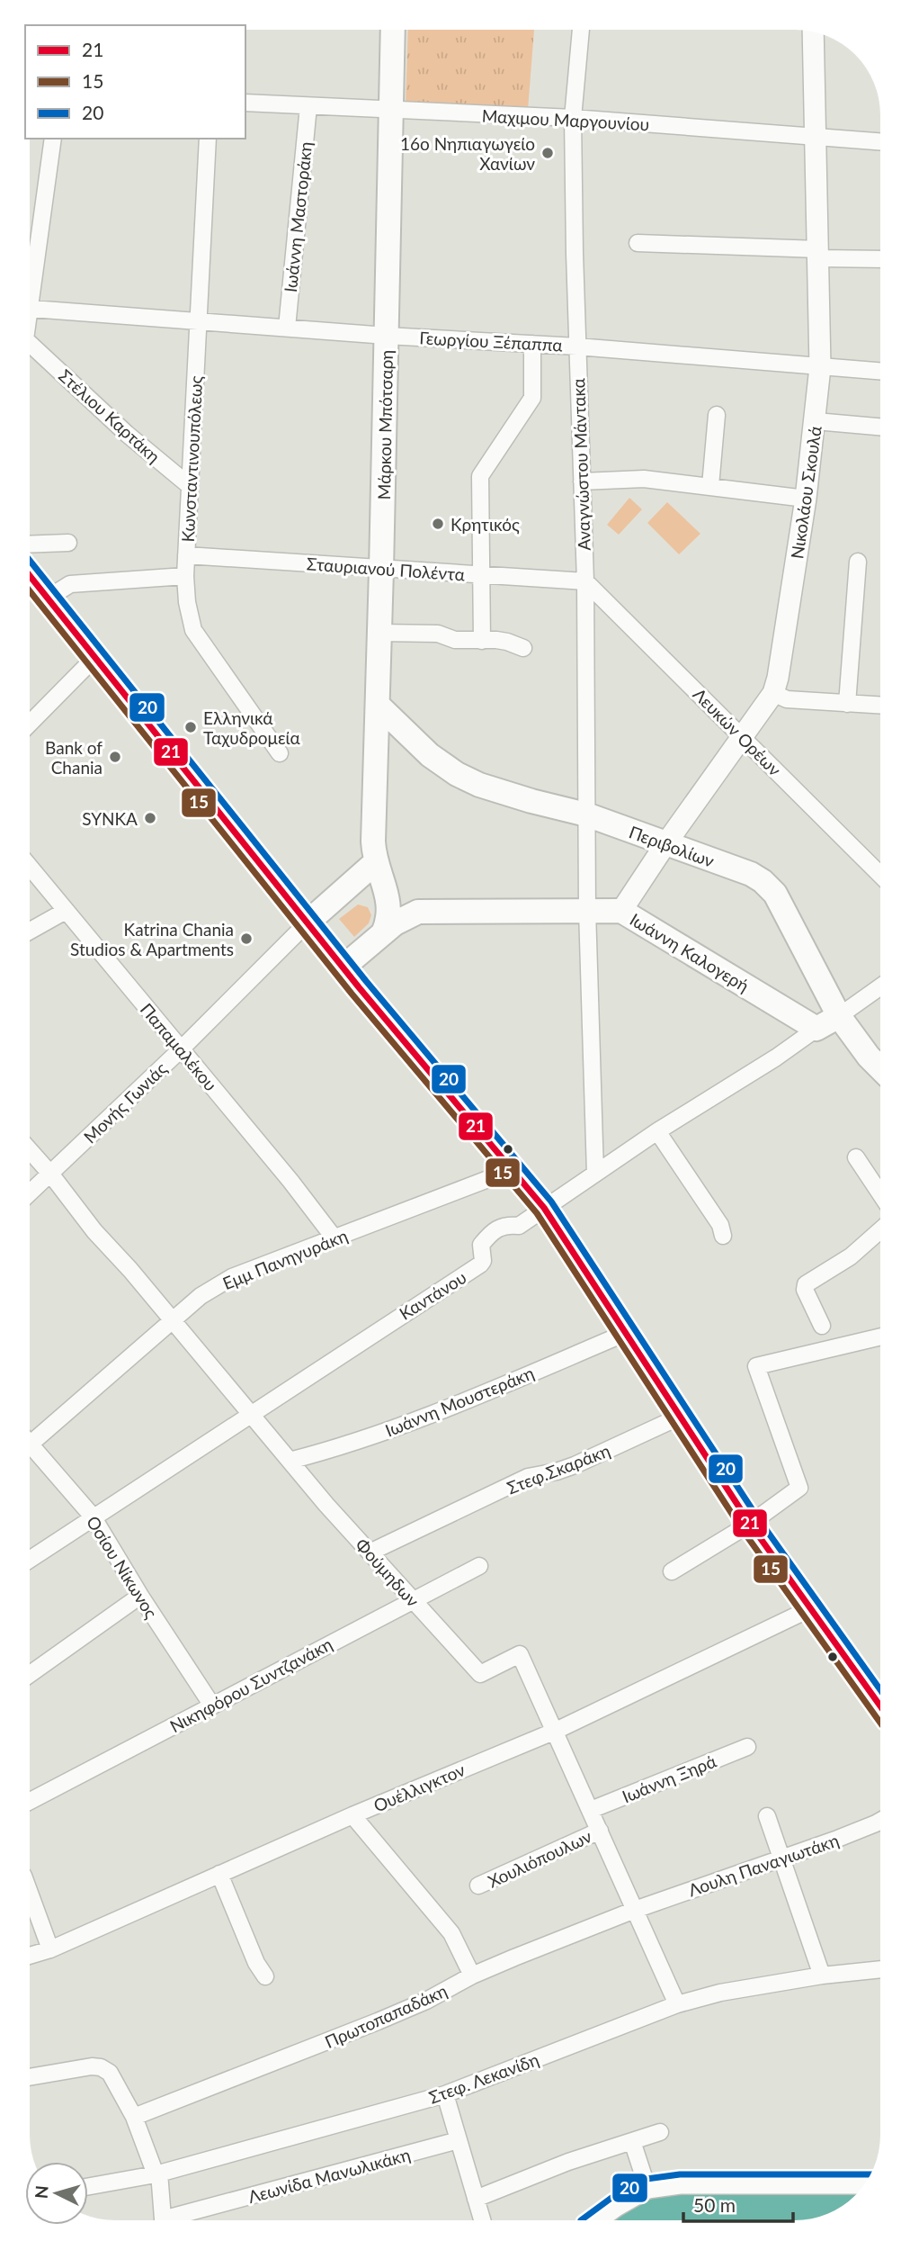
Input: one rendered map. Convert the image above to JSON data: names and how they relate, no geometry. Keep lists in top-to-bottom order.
{
  "streets": {
    "main road": ["Μάρκου Μπότσαρη", "Περιβολίων", "Ιωάννη Καλογερή"],
    "street": [
      "Μαχιμου Mαργουνίου",
      "Ιωάννη Μαστοράκη",
      "Γεωργίου Ξέπαππα",
      "Στέλιου Καρτάκη",
      "Κωνσταντινουπόλεως",
      "Αναγνώστου Μάντακα",
      "Νικολάου Σκουλά",
      "Σταυριανού Πολέντα",
      "Λευκών Ορέων",
      "Παπαμαλέκου",
      "Μονής Γωνιάς",
      "Εμμ Πανηγυράκη",
      "Καντάνου",
      "Ιωάννη Μουστεράκη",
      "Στεφ.Σκαράκη",
      "Οσίου Νίκωνος",
      "Φούμηδων",
      "Νικηφόρου Συντζανάκη",
      "Ιωάννη Ξηρά",
      "Ουέλλιγκτον",
      "Χουλιόπουλων",
      "Λουλη Παναγιωτάκη",
      "Πρωτοπαπαδάκη",
      "Στεφ. Λεκανίδη",
      "Λεωνίδα Μανωλικάκη"
    ]
  },
  "crossings": [
    ["Μαχιμου Mαργουνίου", "Ιωάννη Μαστοράκη"],
    ["Μαχιμου Mαργουνίου", "Μάρκου Μπότσαρη"],
    ["Μαχιμου Mαργουνίου", "Αναγνώστου Μάντακα"],
    ["Μαχιμου Mαργουνίου", "Νικολάου Σκουλά"],
    ["Ιωάννη Μαστοράκη", "Γεωργίου Ξέπαππα"],
    ["Γεωργίου Ξέπαππα", "Μάρκου Μπότσαρη"],
    ["Γεωργίου Ξέπαππα", "Κωνσταντινουπόλεως"],
    ["Γεωργίου Ξέπαππα", "Αναγνώστου Μάντακα"],
    ["Γεωργίου Ξέπαππα", "Νικολάου Σκουλά"],
    ["Στέλιου Καρτάκη", "Κωνσταντινουπόλεως"],
    ["Μάρκου Μπότσαρη", "Σταυριανού Πολέντα"],
    ["Μάρκου Μπότσαρη", "Περιβολίων"],
    ["Κωνσταντινουπόλεως", "Σταυριανού Πολέντα"],
    ["Αναγνώστου Μάντακα", "Σταυριανού Πολέντα"],
    ["Αναγνώστου Μάντακα", "Λευκών Ορέων"],
    ["Αναγνώστου Μάντακα", "Περιβολίων"],
    ["Αναγνώστου Μάντακα", "Ιωάννη Καλογερή"],
    ["Αναγνώστου Μάντακα", "Καντάνου"],
    ["Νικολάου Σκουλά", "Λευκών Ορέων"],
    ["Νικολάου Σκουλά", "Περιβολίων"],
    ["Νικολάου Σκουλά", "Ιωάννη Καλογερή"],
    ["Σταυριανού Πολέντα", "Λευκών Ορέων"],
    ["Ιωάννη Καλογερή", "Καντάνου"],
    ["Παπαμαλέκου", "Μονής Γωνιάς"],
    ["Παπαμαλέκου", "Εμμ Πανηγυράκη"],
    ["Μονής Γωνιάς", "Φούμηδων"],
    ["Εμμ Πανηγυράκη", "Φούμηδων"],
    ["Καντάνου", "Οσίου Νίκωνος"],
    ["Καντάνου", "Φούμηδων"],
    ["Ιωάννη Μουστεράκη", "Φούμηδων"],
    ["Στεφ.Σκαράκη", "Φούμηδων"],
    ["Οσίου Νίκωνος", "Νικηφόρου Συντζανάκη"],
    ["Φούμηδων", "Νικηφόρου Συντζανάκη"],
    ["Φούμηδων", "Ιωάννη Ξηρά"],
    ["Φούμηδων", "Ουέλλιγκτον"],
    ["Φούμηδων", "Χουλιόπουλων"],
    ["Φούμηδων", "Λουλη Παναγιωτάκη"],
    ["Φούμηδων", "Πρωτοπαπαδάκη"],
    ["Φούμηδων", "Στεφ. Λεκανίδη"],
    ["Λουλη Παναγιωτάκη", "Πρωτοπαπαδάκη"]
  ],
  "places": [
    "16ο Νηπιαγωγείο Χανίων",
    "Κρητικός",
    "Ελληνικά Ταχυδρομεία",
    "Bank of Chania",
    "SYNKA",
    "Katrina Chania Studios & Apartments"
  ],
  "lines": ["transit line 20", "transit line 21", "transit line 15"],
  "legend": ["21", "15", "20"],
  "scale_bar": "50 m",
  "north": "left"
}
